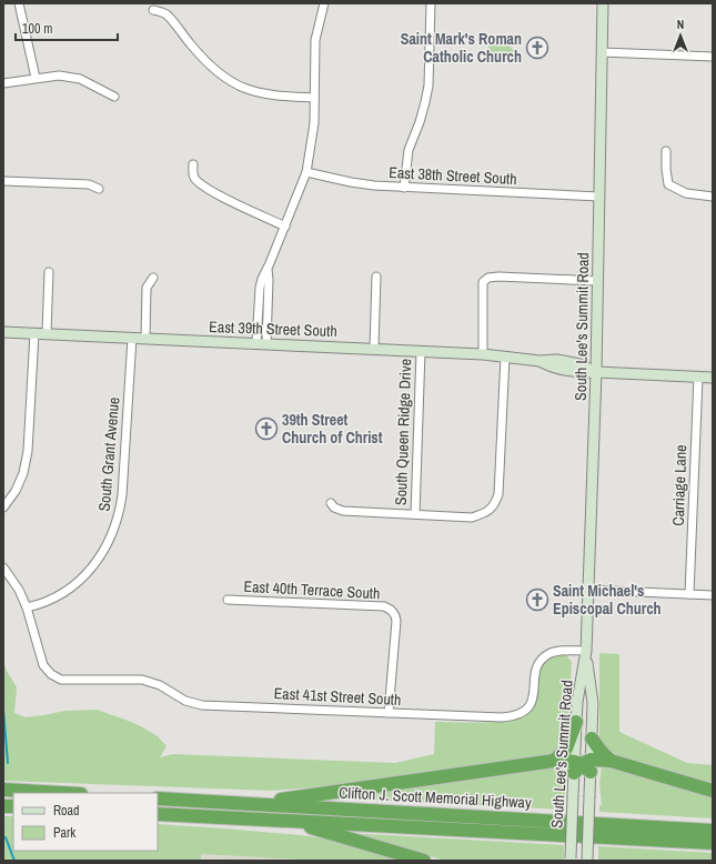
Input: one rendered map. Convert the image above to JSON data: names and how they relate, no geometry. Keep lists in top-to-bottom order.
{
  "streets": {
    "highway": ["Clifton J. Scott Memorial Highway"],
    "main road": ["South Lee's Summit Road", "East 39th Street South"],
    "street": [
      "East 38th Street South",
      "South Queen Ridge Drive",
      "South Grant Avenue",
      "Carriage Lane",
      "East 40th Terrace South",
      "East 41st Street South"
    ]
  },
  "crossings": [
    ["East 38th Street South", "South Lee's Summit Road"],
    ["South Lee's Summit Road", "East 39th Street South"],
    ["South Lee's Summit Road", "East 41st Street South"],
    ["East 39th Street South", "South Queen Ridge Drive"],
    ["East 39th Street South", "South Grant Avenue"],
    ["East 39th Street South", "Carriage Lane"],
    ["South Grant Avenue", "East 41st Street South"],
    ["East 40th Terrace South", "East 41st Street South"]
  ],
  "places": {
    "church": ["Saint Mark's Roman Catholic Church", "39th Street Church of Christ", "Saint Michael's Episcopal Church"]
  },
  "legend": ["Road", "Park"],
  "scale_bar": "100 m",
  "north": "top"
}
